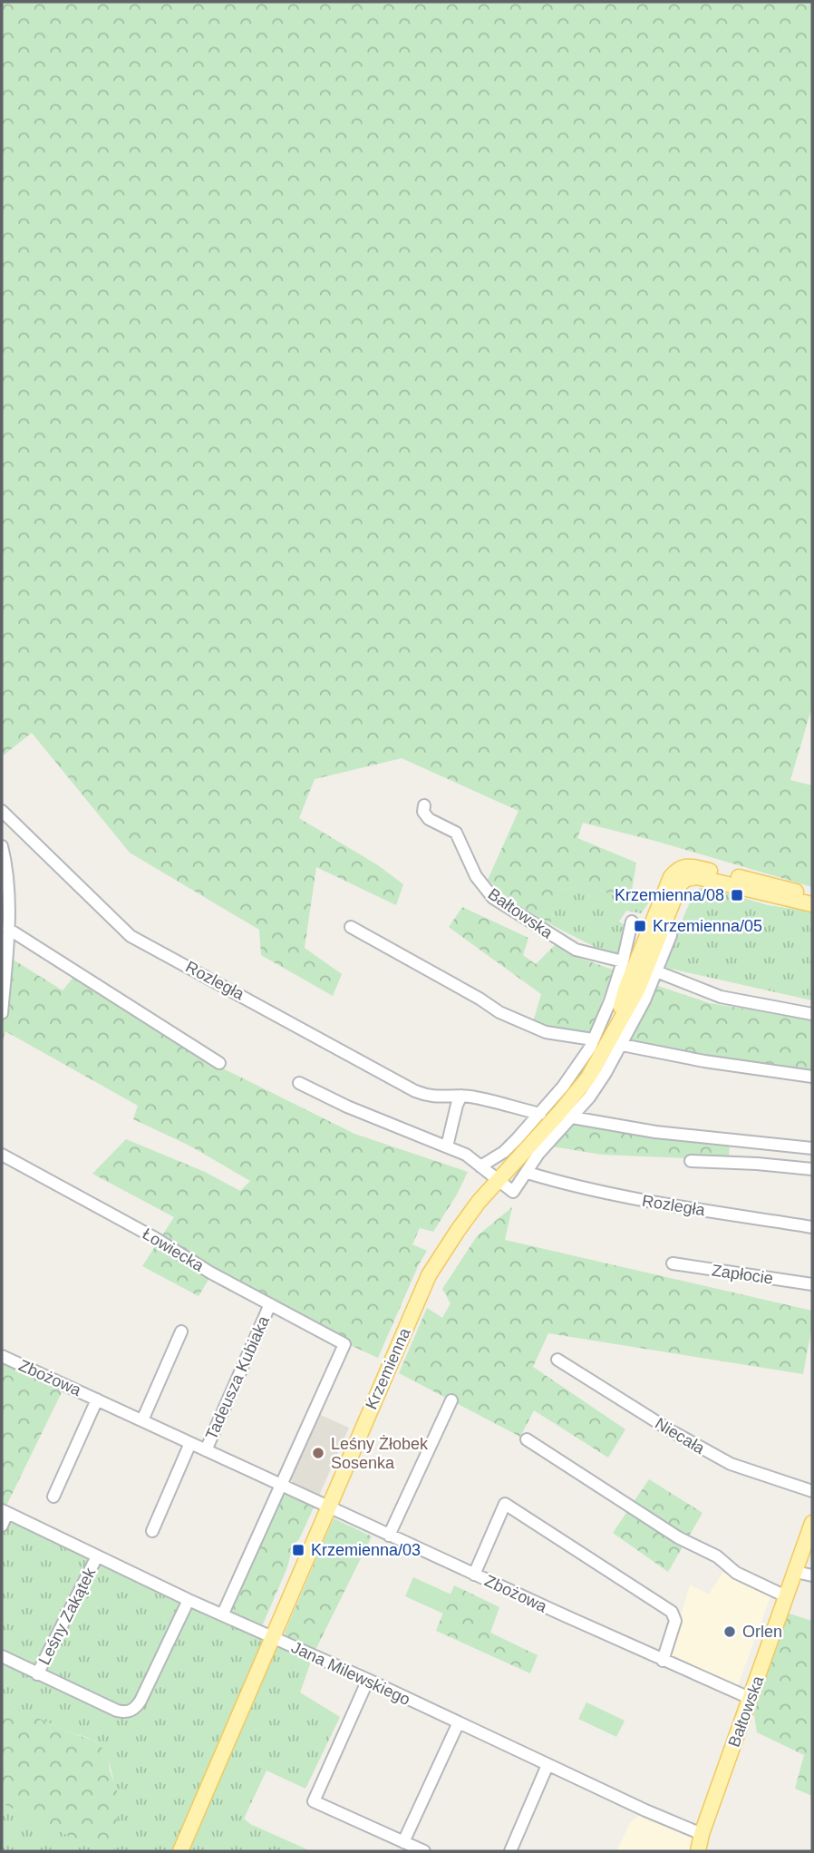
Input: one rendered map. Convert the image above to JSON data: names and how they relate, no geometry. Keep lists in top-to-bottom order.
{
  "streets": {
    "main road": ["Bałtowska", "Krzemienna"],
    "street": [
      "Rozległa",
      "Łowiecka",
      "Zapłocie",
      "Zbożowa",
      "Tadeusza Kubiaka",
      "Niecała",
      "Leśny Zakątek",
      "Jana Milewskiego"
    ]
  },
  "crossings": [
    ["Bałtowska", "Zbożowa"],
    ["Bałtowska", "Jana Milewskiego"],
    ["Łowiecka", "Zbożowa"],
    ["Łowiecka", "Tadeusza Kubiaka"],
    ["Krzemienna", "Zbożowa"],
    ["Krzemienna", "Jana Milewskiego"],
    ["Zbożowa", "Tadeusza Kubiaka"],
    ["Leśny Zakątek", "Jana Milewskiego"]
  ],
  "places": {
    "transit": ["Krzemienna/08", "Krzemienna/05", "Krzemienna/03"],
    "other": ["Leśny Żłobek Sosenka", "Orlen"]
  }
}
